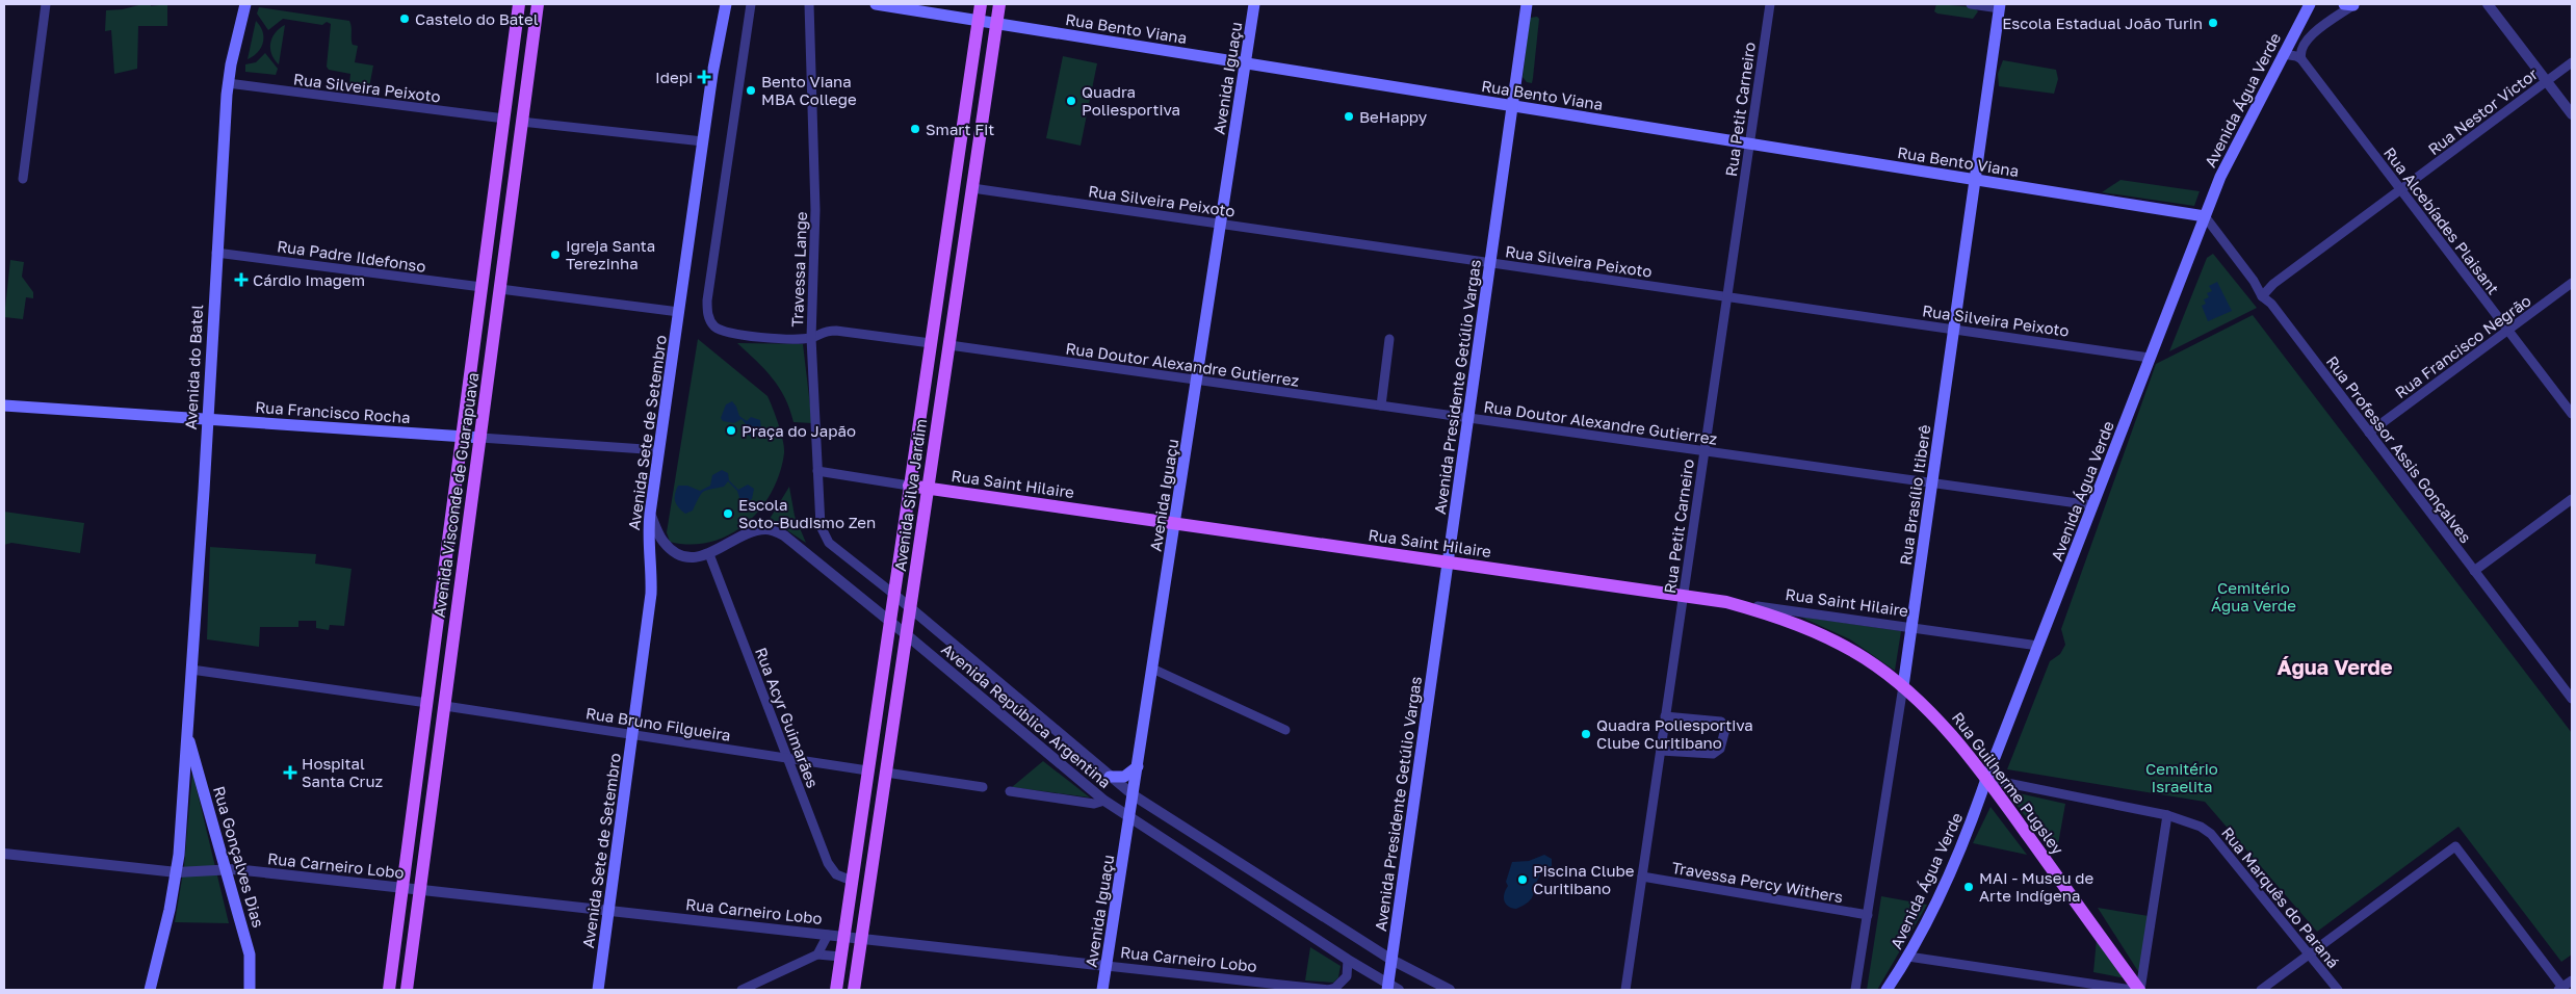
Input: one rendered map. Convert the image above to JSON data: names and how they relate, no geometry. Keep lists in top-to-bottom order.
{
  "streets": {
    "main road": [
      "Rua Bento Viana",
      "Avenida Iguaçu",
      "Avenida Água Verde",
      "Avenida do Batel",
      "Avenida Presidente Getúlio Vargas",
      "Rua Francisco Rocha",
      "Avenida Sete de Setembro",
      "Rua Saint Hilaire",
      "Avenida Visconde de Guarapuava",
      "Avenida Silva Jardim",
      "Rua Brasílio Itiberê",
      "Rua Guilherme Pugsley",
      "Rua Gonçalves Dias"
    ],
    "street": [
      "Rua Silveira Peixoto",
      "Rua Petit Carneiro",
      "Rua Nestor Victor",
      "Rua Alcebíades Plaisant",
      "Rua Padre Ildefonso",
      "Travessa Lange",
      "Rua Francisco Negrão",
      "Rua Doutor Alexandre Gutierrez",
      "Rua Professor Assis Gonçalves",
      "Avenida República Argentina",
      "Rua Acyr Guimarães",
      "Rua Bruno Filgueira",
      "Rua Carneiro Lobo",
      "Travessa Percy Withers",
      "Rua Marquês do Paraná"
    ]
  },
  "crossings": [
    ["Rua Bento Viana", "Avenida Iguaçu"],
    ["Rua Bento Viana", "Avenida Água Verde"],
    ["Rua Bento Viana", "Rua Petit Carneiro"],
    ["Rua Bento Viana", "Avenida Presidente Getúlio Vargas"],
    ["Rua Bento Viana", "Rua Professor Assis Gonçalves"],
    ["Rua Bento Viana", "Avenida Silva Jardim"],
    ["Rua Bento Viana", "Rua Brasílio Itiberê"],
    ["Avenida Iguaçu", "Rua Silveira Peixoto"],
    ["Avenida Iguaçu", "Rua Doutor Alexandre Gutierrez"],
    ["Avenida Iguaçu", "Rua Saint Hilaire"],
    ["Avenida Iguaçu", "Avenida República Argentina"],
    ["Avenida Iguaçu", "Rua Carneiro Lobo"],
    ["Rua Silveira Peixoto", "Avenida Água Verde"],
    ["Rua Silveira Peixoto", "Rua Petit Carneiro"],
    ["Rua Silveira Peixoto", "Avenida do Batel"],
    ["Rua Silveira Peixoto", "Avenida Presidente Getúlio Vargas"],
    ["Rua Silveira Peixoto", "Avenida Visconde de Guarapuava"],
    ["Rua Silveira Peixoto", "Avenida Silva Jardim"],
    ["Rua Silveira Peixoto", "Rua Brasílio Itiberê"],
    ["Avenida Água Verde", "Rua Doutor Alexandre Gutierrez"],
    ["Avenida Água Verde", "Rua Professor Assis Gonçalves"],
    ["Avenida Água Verde", "Rua Saint Hilaire"],
    ["Avenida Água Verde", "Rua Guilherme Pugsley"],
    ["Avenida Água Verde", "Rua Marquês do Paraná"],
    ["Rua Petit Carneiro", "Rua Doutor Alexandre Gutierrez"],
    ["Rua Petit Carneiro", "Rua Saint Hilaire"],
    ["Rua Petit Carneiro", "Travessa Percy Withers"],
    ["Rua Nestor Victor", "Rua Alcebíades Plaisant"],
    ["Rua Nestor Victor", "Rua Professor Assis Gonçalves"],
    ["Rua Alcebíades Plaisant", "Rua Francisco Negrão"],
    ["Rua Padre Ildefonso", "Avenida do Batel"],
    ["Rua Padre Ildefonso", "Avenida Visconde de Guarapuava"],
    ["Travessa Lange", "Rua Saint Hilaire"],
    ["Travessa Lange", "Avenida República Argentina"],
    ["Rua Francisco Negrão", "Rua Professor Assis Gonçalves"],
    ["Rua Doutor Alexandre Gutierrez", "Avenida Presidente Getúlio Vargas"],
    ["Rua Doutor Alexandre Gutierrez", "Avenida Silva Jardim"],
    ["Rua Doutor Alexandre Gutierrez", "Rua Brasílio Itiberê"],
    ["Avenida do Batel", "Rua Francisco Rocha"],
    ["Avenida do Batel", "Rua Gonçalves Dias"],
    ["Avenida do Batel", "Rua Carneiro Lobo"],
    ["Avenida Presidente Getúlio Vargas", "Rua Saint Hilaire"],
    ["Avenida Presidente Getúlio Vargas", "Avenida República Argentina"],
    ["Rua Francisco Rocha", "Avenida Sete de Setembro"],
    ["Rua Francisco Rocha", "Avenida Visconde de Guarapuava"],
    ["Avenida Sete de Setembro", "Avenida República Argentina"],
    ["Avenida Sete de Setembro", "Rua Bruno Filgueira"],
    ["Avenida Sete de Setembro", "Rua Carneiro Lobo"],
    ["Rua Saint Hilaire", "Avenida Silva Jardim"],
    ["Rua Saint Hilaire", "Rua Brasílio Itiberê"],
    ["Rua Saint Hilaire", "Rua Guilherme Pugsley"],
    ["Avenida Visconde de Guarapuava", "Rua Bruno Filgueira"],
    ["Avenida Visconde de Guarapuava", "Rua Carneiro Lobo"],
    ["Avenida Silva Jardim", "Avenida República Argentina"],
    ["Avenida Silva Jardim", "Rua Acyr Guimarães"],
    ["Avenida Silva Jardim", "Rua Bruno Filgueira"],
    ["Avenida Silva Jardim", "Rua Carneiro Lobo"],
    ["Rua Brasílio Itiberê", "Rua Guilherme Pugsley"],
    ["Rua Brasílio Itiberê", "Travessa Percy Withers"],
    ["Avenida República Argentina", "Rua Acyr Guimarães"],
    ["Avenida República Argentina", "Rua Carneiro Lobo"],
    ["Rua Acyr Guimarães", "Rua Bruno Filgueira"],
    ["Rua Guilherme Pugsley", "Rua Marquês do Paraná"],
    ["Rua Gonçalves Dias", "Rua Carneiro Lobo"]
  ],
  "districts": ["Água Verde"],
  "parks": ["Cemitério Água Verde", "Cemitério Israelita"],
  "places": {
    "other": [
      "Castelo do Batel",
      "Escola Estadual João Turin",
      "Bento Viana MBA College",
      "Quadra Poliesportiva",
      "BeHappy",
      "Smart Fit",
      "Igreja Santa Terezinha",
      "Praça do Japão",
      "Escola Soto-Budismo Zen",
      "Quadra Poliesportiva Clube Curitibano",
      "Piscina Clube Curitibano",
      "MAI - Museu de Arte Indígena"
    ],
    "health": ["Idepi", "Cárdio Imagem", "Hospital Santa Cruz"]
  }
}
